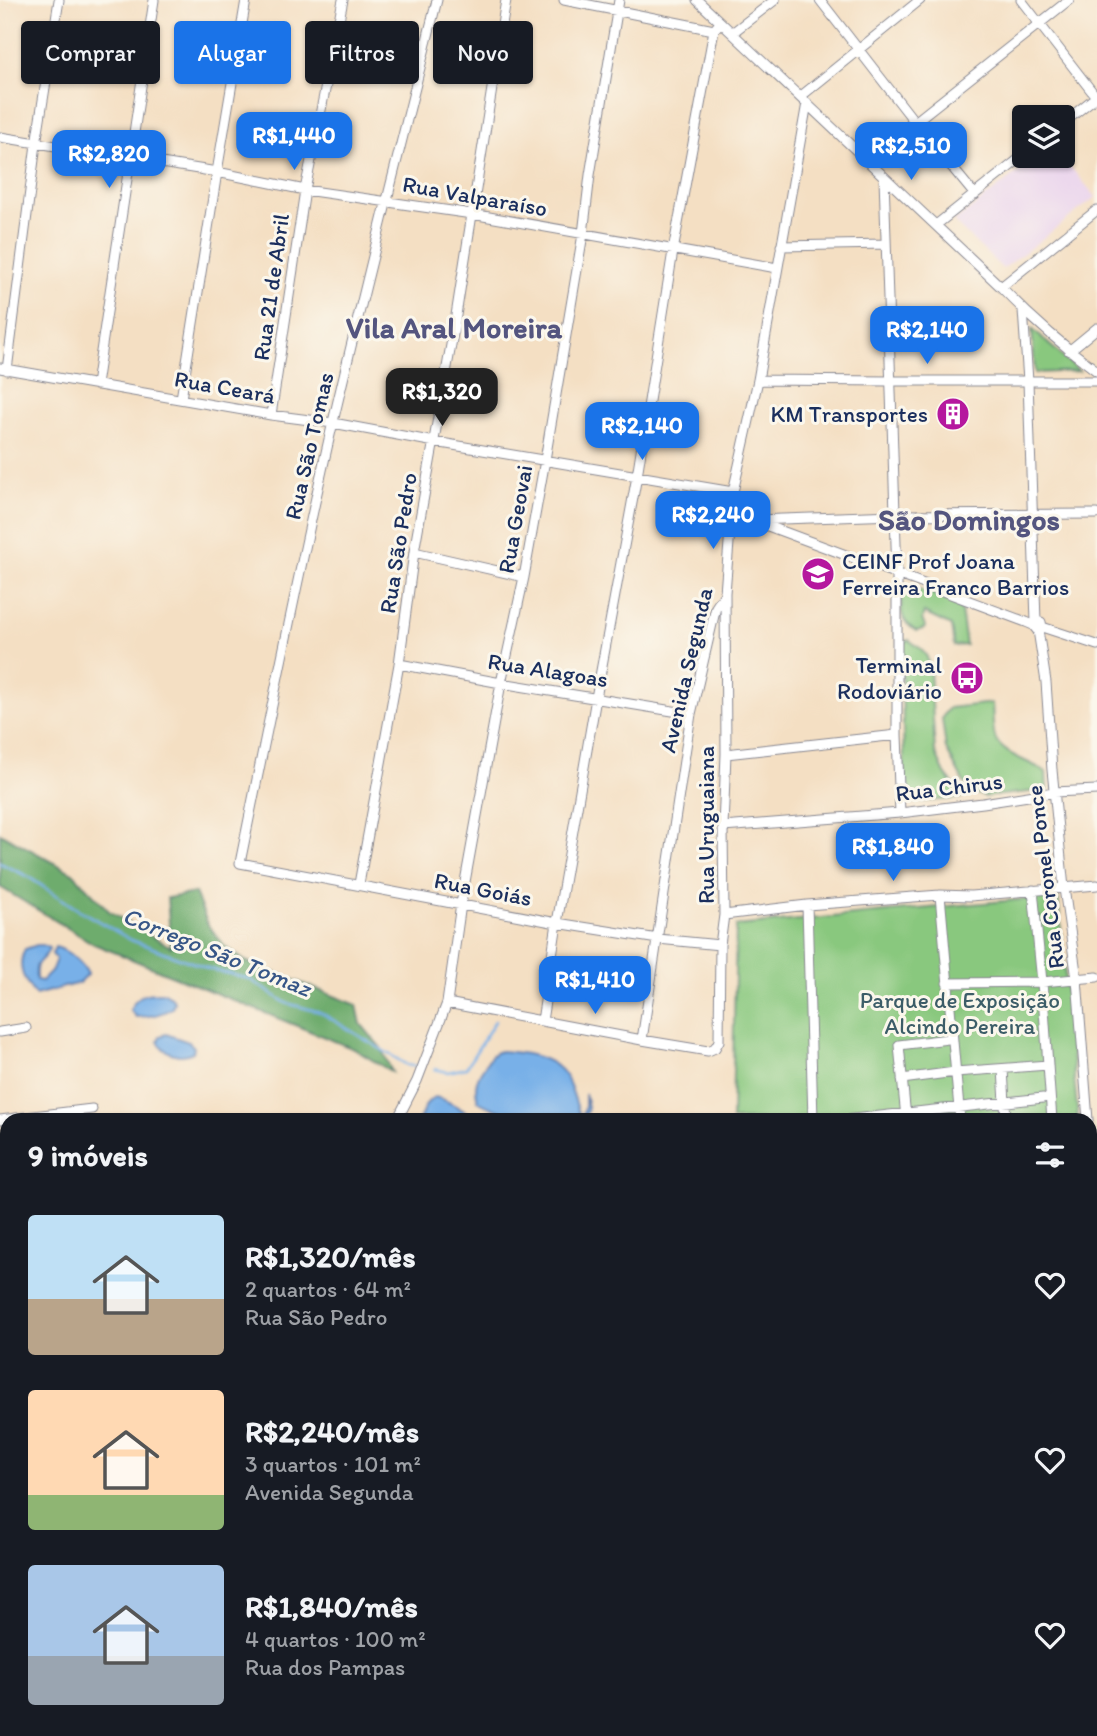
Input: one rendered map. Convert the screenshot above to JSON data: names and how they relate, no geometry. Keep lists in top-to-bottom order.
{
  "streets": {
    "street": [
      "Rua Valparaíso",
      "Rua 21 de Abril",
      "Rua Ceará",
      "Rua São Tomas",
      "Rua Geovai",
      "Rua São Pedro",
      "Rua Alagoas",
      "Avenida Segunda",
      "Rua Chirus",
      "Rua Uruguaiana",
      "Rua Coronel Ponce",
      "Rua Goiás"
    ]
  },
  "crossings": [
    ["Rua Valparaíso", "Rua 21 de Abril"],
    ["Rua Valparaíso", "Rua São Tomas"],
    ["Rua Valparaíso", "Rua Geovai"],
    ["Rua Valparaíso", "Rua São Pedro"],
    ["Rua Valparaíso", "Avenida Segunda"],
    ["Rua 21 de Abril", "Rua Ceará"],
    ["Rua Ceará", "Rua São Tomas"],
    ["Rua Ceará", "Rua Geovai"],
    ["Rua Ceará", "Rua São Pedro"],
    ["Rua Ceará", "Avenida Segunda"],
    ["Rua São Tomas", "Rua Goiás"],
    ["Rua Geovai", "Rua Alagoas"],
    ["Rua Geovai", "Rua Goiás"],
    ["Rua São Pedro", "Rua Alagoas"],
    ["Rua São Pedro", "Rua Goiás"],
    ["Rua Alagoas", "Avenida Segunda"],
    ["Avenida Segunda", "Rua Uruguaiana"],
    ["Avenida Segunda", "Rua Goiás"],
    ["Rua Chirus", "Rua Uruguaiana"],
    ["Rua Chirus", "Rua Coronel Ponce"],
    ["Rua Uruguaiana", "Rua Goiás"]
  ],
  "districts": ["Vila Aral Moreira", "São Domingos"],
  "water": ["Corrego São Tomaz"],
  "parks": ["Parque de Exposição Alcindo Pereira"],
  "places": {
    "building": ["KM Transportes"],
    "school or university": ["CEINF Prof Joana Ferreira Franco Barrios"],
    "bus stop": ["Terminal Rodoviário"]
  },
  "page": {
    "chip": [
      "Comprar",
      "Alugar",
      "Filtros",
      "Novo"
    ],
    "price": [
      "R$1,440",
      "R$2,510",
      "R$2,820",
      "R$2,140",
      "R$1,320",
      "R$2,140",
      "R$2,240",
      "R$1,840",
      "R$1,410"
    ],
    "heading": "9 imóveis",
    "list": [
      {
        "name": "R$1,320/mês",
        "note": "2 quartos · 64 m² · Rua São Pedro"
      },
      {
        "name": "R$2,240/mês",
        "note": "3 quartos · 101 m² · Avenida Segunda"
      },
      {
        "name": "R$1,840/mês",
        "note": "4 quartos · 100 m² · Rua dos Pampas"
      }
    ]
  }
}
